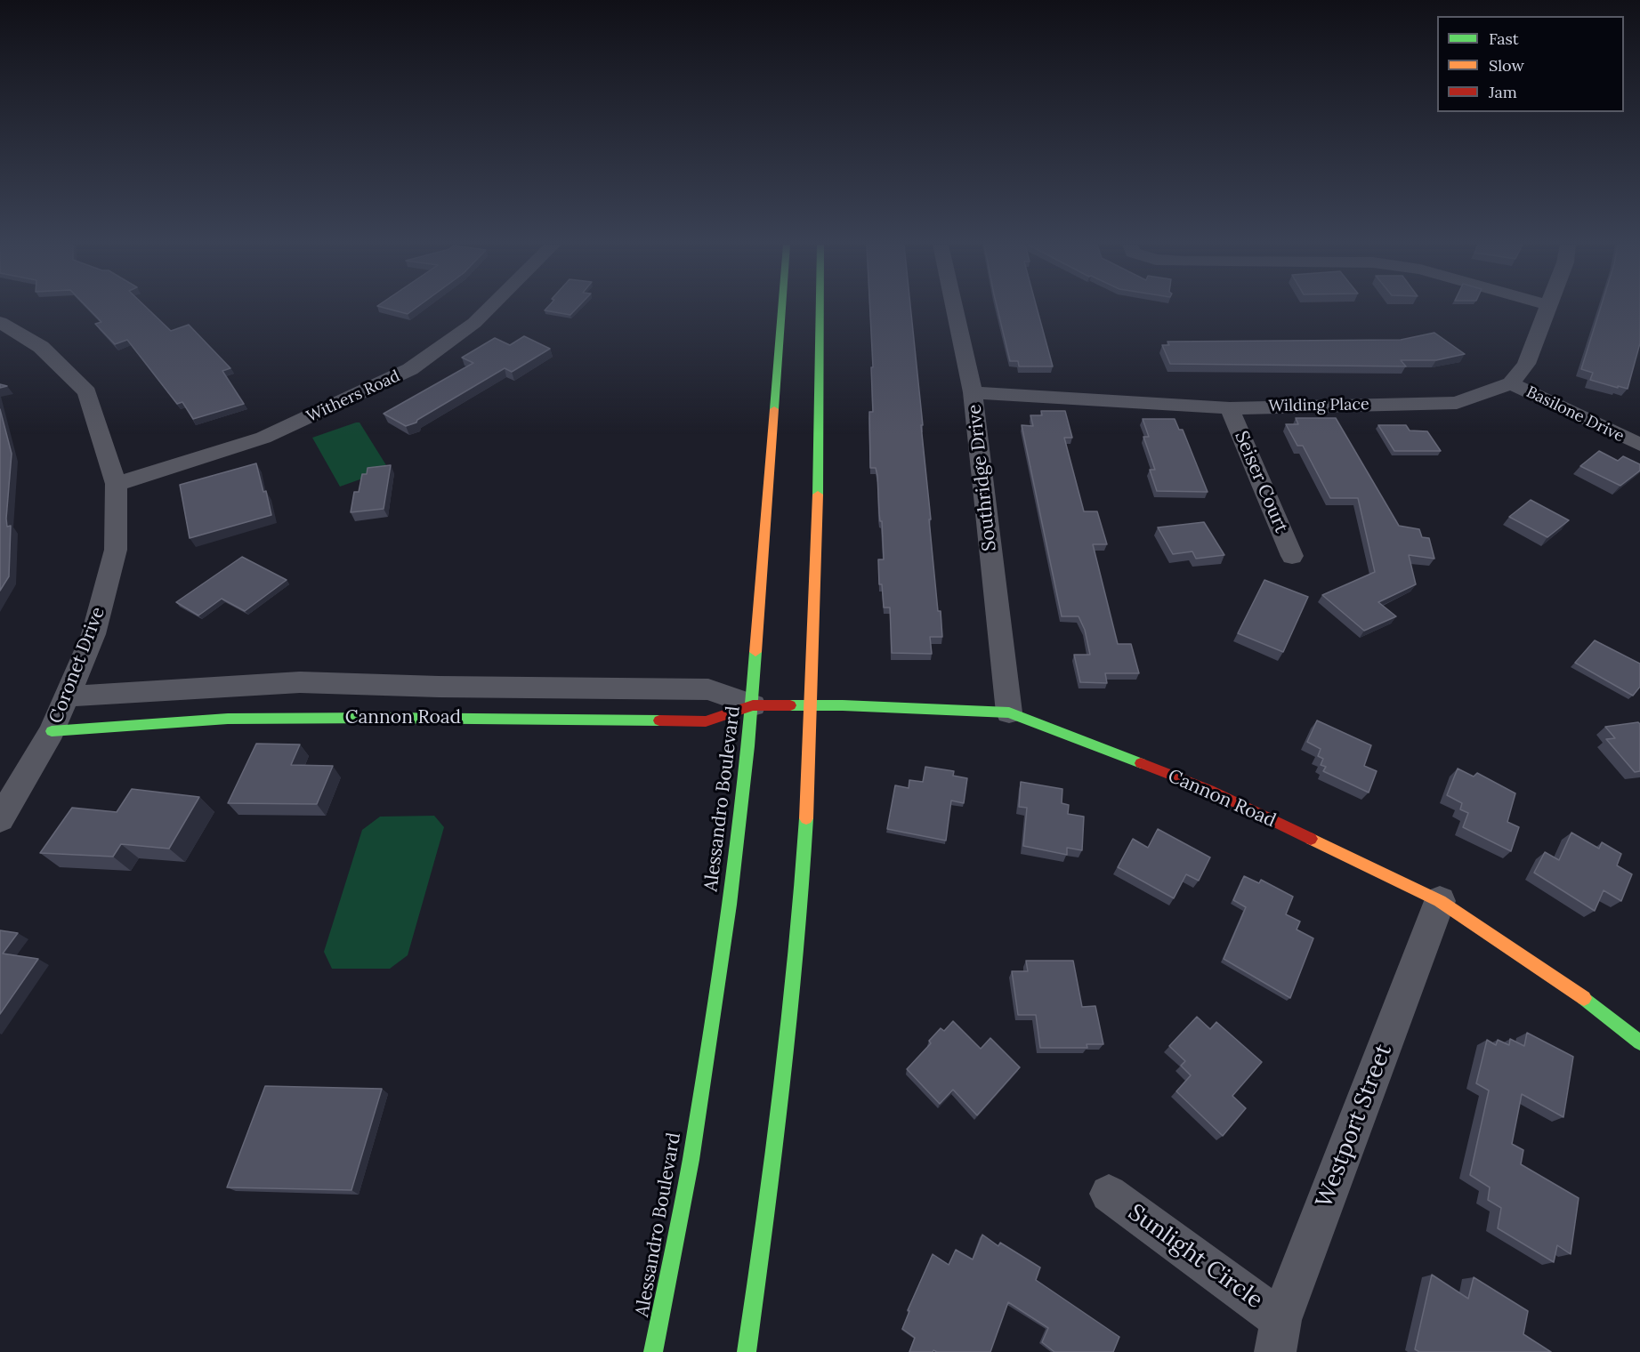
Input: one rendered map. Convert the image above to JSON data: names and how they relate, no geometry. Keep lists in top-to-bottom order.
{
  "streets": {
    "main road": ["Cannon Road", "Alessandro Boulevard"],
    "street": [
      "Withers Road",
      "Wilding Place",
      "Basilone Drive",
      "Southridge Drive",
      "Seiser Court",
      "Coronet Drive",
      "Westport Street",
      "Sunlight Circle"
    ]
  },
  "crossings": [
    ["Withers Road", "Coronet Drive"],
    ["Wilding Place", "Basilone Drive"],
    ["Wilding Place", "Southridge Drive"],
    ["Wilding Place", "Seiser Court"],
    ["Southridge Drive", "Cannon Road"],
    ["Coronet Drive", "Cannon Road"],
    ["Cannon Road", "Alessandro Boulevard"],
    ["Cannon Road", "Westport Street"],
    ["Westport Street", "Sunlight Circle"]
  ],
  "legend": ["Fast", "Slow", "Jam"]
}
